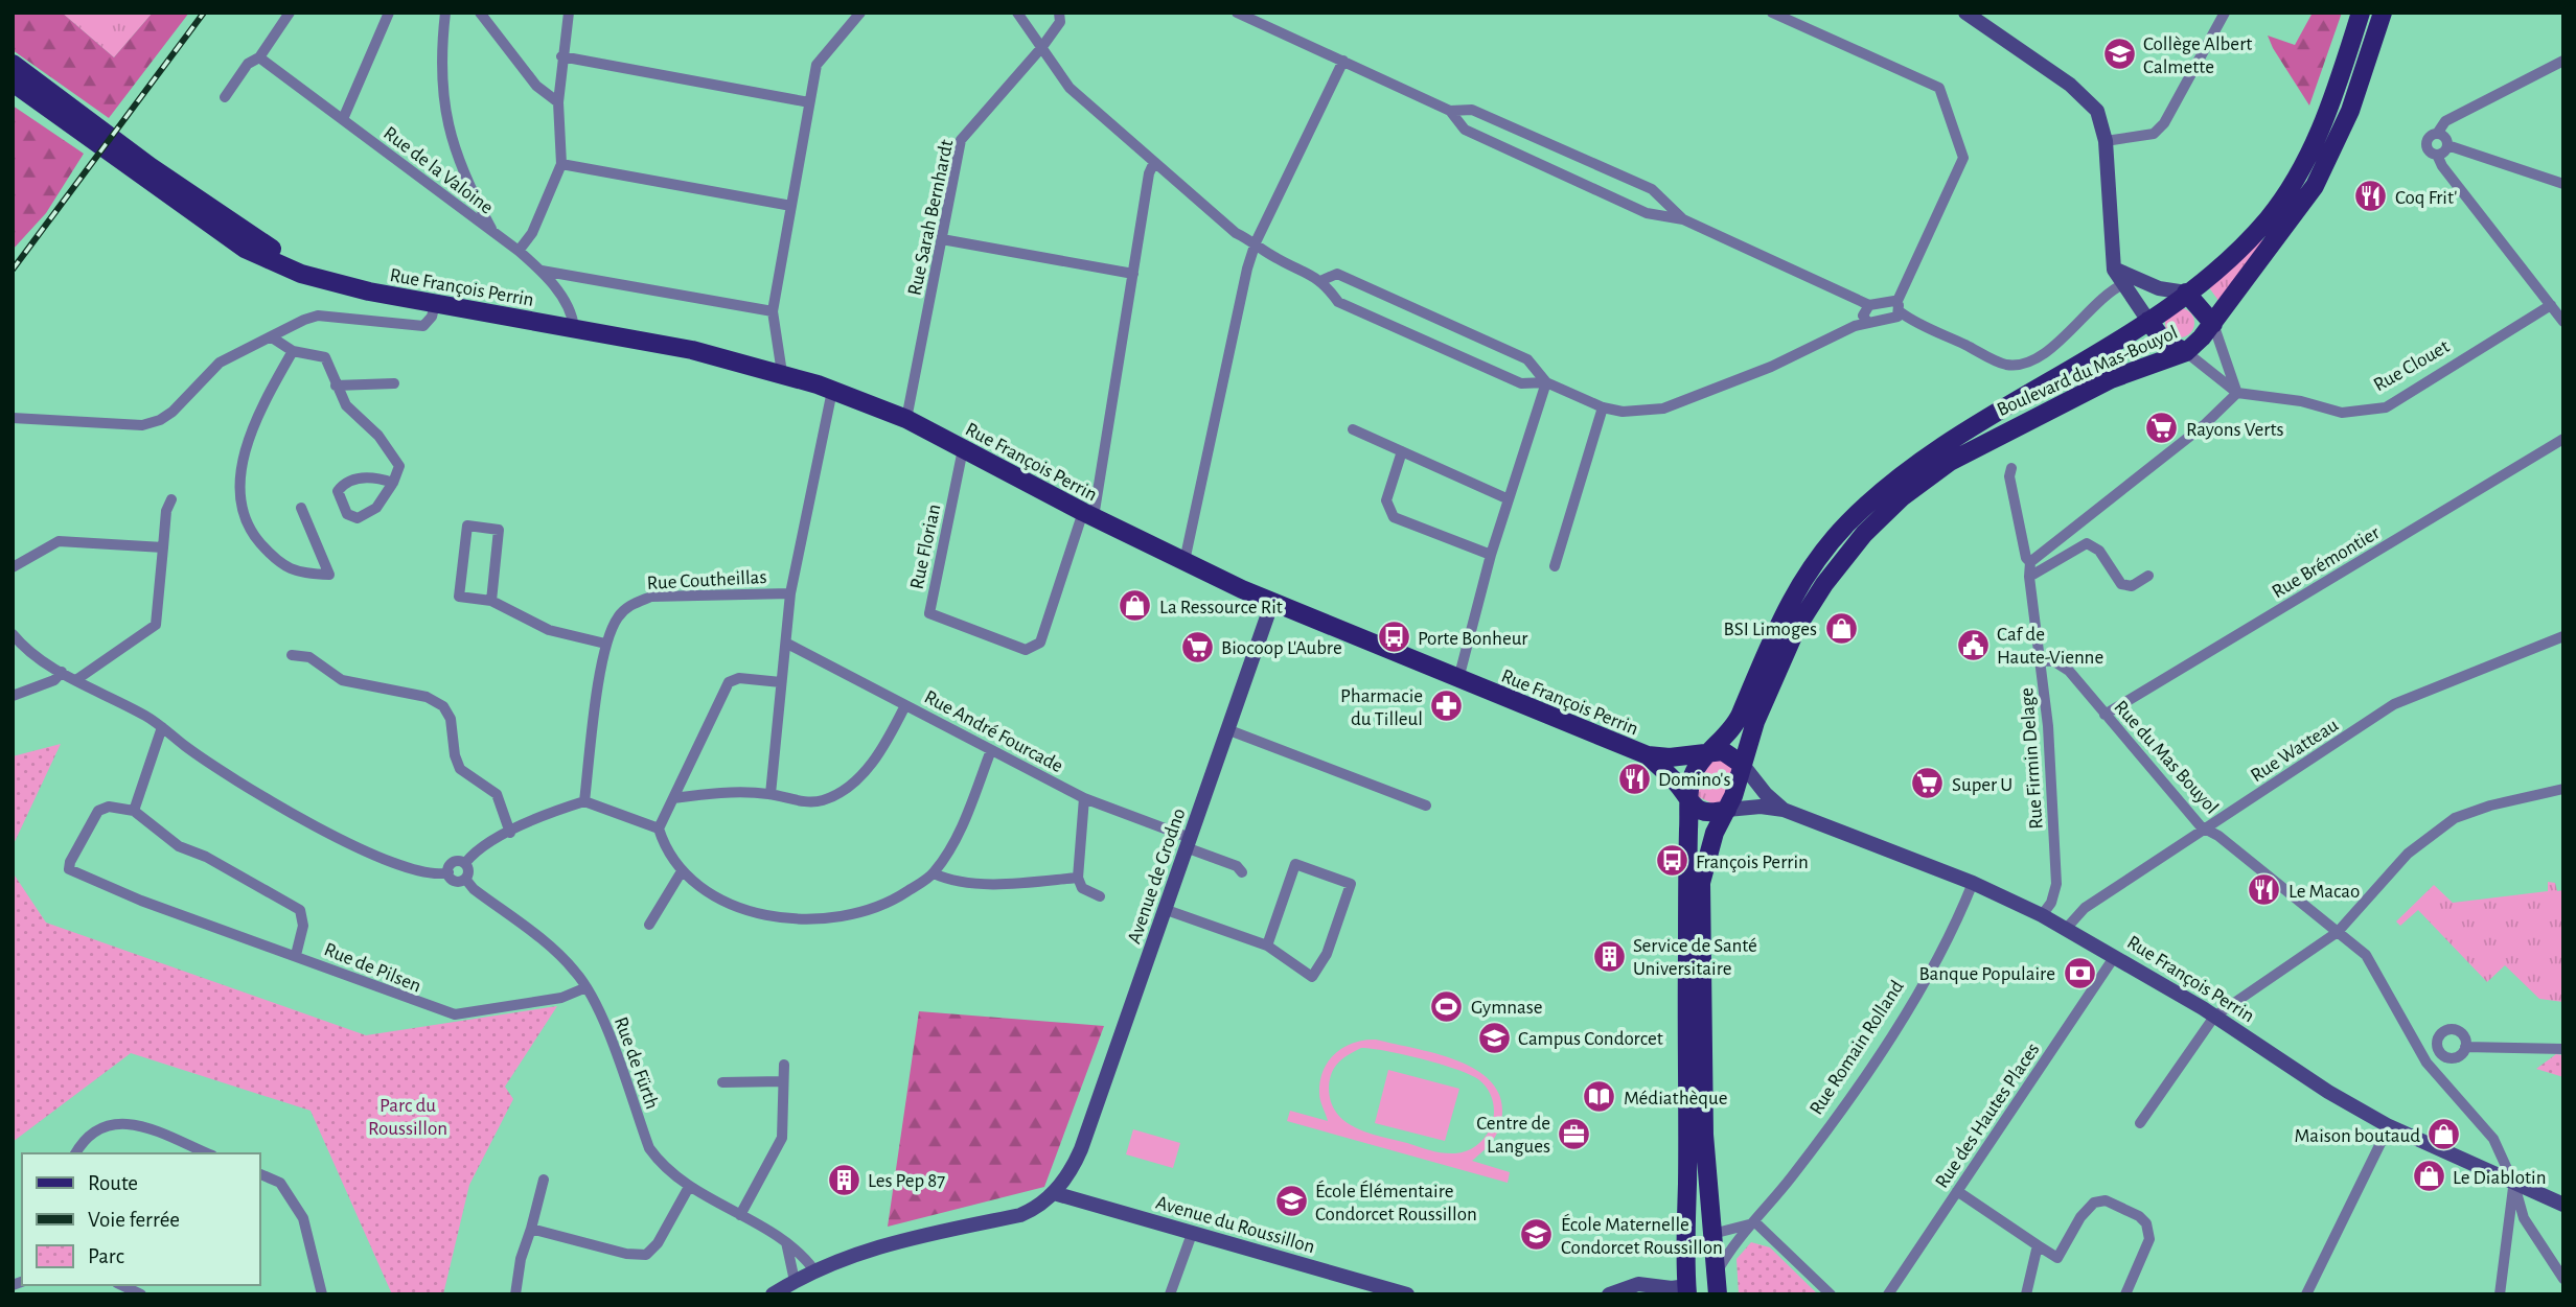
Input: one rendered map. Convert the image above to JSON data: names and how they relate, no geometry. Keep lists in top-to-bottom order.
{
  "streets": {
    "main road": ["Rue François Perrin", "Boulevard du Mas-Bouyol"],
    "street": [
      "Rue de la Valoine",
      "Rue Sarah Bernhardt",
      "Rue Clouet",
      "Rue Florian",
      "Rue Brémontier",
      "Rue Coutheillas",
      "Rue André Fourcade",
      "Rue Watteau",
      "Rue du Mas Bouyol",
      "Rue Firmin Delage",
      "Avenue de Grodno",
      "Rue de Pilsen",
      "Rue Romain Rolland",
      "Rue de Fürth",
      "Rue des Hautes Places",
      "Avenue du Roussillon"
    ]
  },
  "crossings": [
    ["Rue de la Valoine", "Rue François Perrin"],
    ["Rue Sarah Bernhardt", "Rue François Perrin"],
    ["Rue François Perrin", "Boulevard du Mas-Bouyol"],
    ["Rue François Perrin", "Rue Florian"],
    ["Rue François Perrin", "Rue Coutheillas"],
    ["Rue François Perrin", "Rue Watteau"],
    ["Rue François Perrin", "Rue du Mas Bouyol"],
    ["Rue François Perrin", "Rue Firmin Delage"],
    ["Rue François Perrin", "Avenue de Grodno"],
    ["Rue François Perrin", "Rue Romain Rolland"],
    ["Rue François Perrin", "Rue des Hautes Places"],
    ["Rue Brémontier", "Rue du Mas Bouyol"],
    ["Rue André Fourcade", "Avenue de Grodno"],
    ["Rue Watteau", "Rue du Mas Bouyol"],
    ["Rue du Mas Bouyol", "Rue Firmin Delage"],
    ["Avenue de Grodno", "Avenue du Roussillon"],
    ["Rue de Pilsen", "Rue de Fürth"]
  ],
  "parks": ["Parc du Roussillon"],
  "places": {
    "school or university": [
      "Collège Albert Calmette",
      "Campus Condorcet",
      "École Élémentaire Condorcet Roussillon",
      "École Maternelle Condorcet Roussillon"
    ],
    "restaurant": ["Coq Frit'", "Domino's", "Le Macao"],
    "supermarket": ["Rayons Verts", "Biocoop L'Aubre", "Super U"],
    "shop": [
      "La Ressource Rit",
      "BSI Limoges",
      "Maison boutaud",
      "Le Diablotin"
    ],
    "bus stop": ["Porte Bonheur", "François Perrin"],
    "public building": ["Caf de Haute-Vienne"],
    "pharmacy": ["Pharmacie du Tilleul"],
    "building": ["Service de Santé Universitaire", "Les Pep 87"],
    "bank": ["Banque Populaire"],
    "sports": ["Gymnase"],
    "library": ["Médiathèque"],
    "office": ["Centre de Langues"]
  },
  "legend": ["Route", "Voie ferrée", "Parc"]
}
